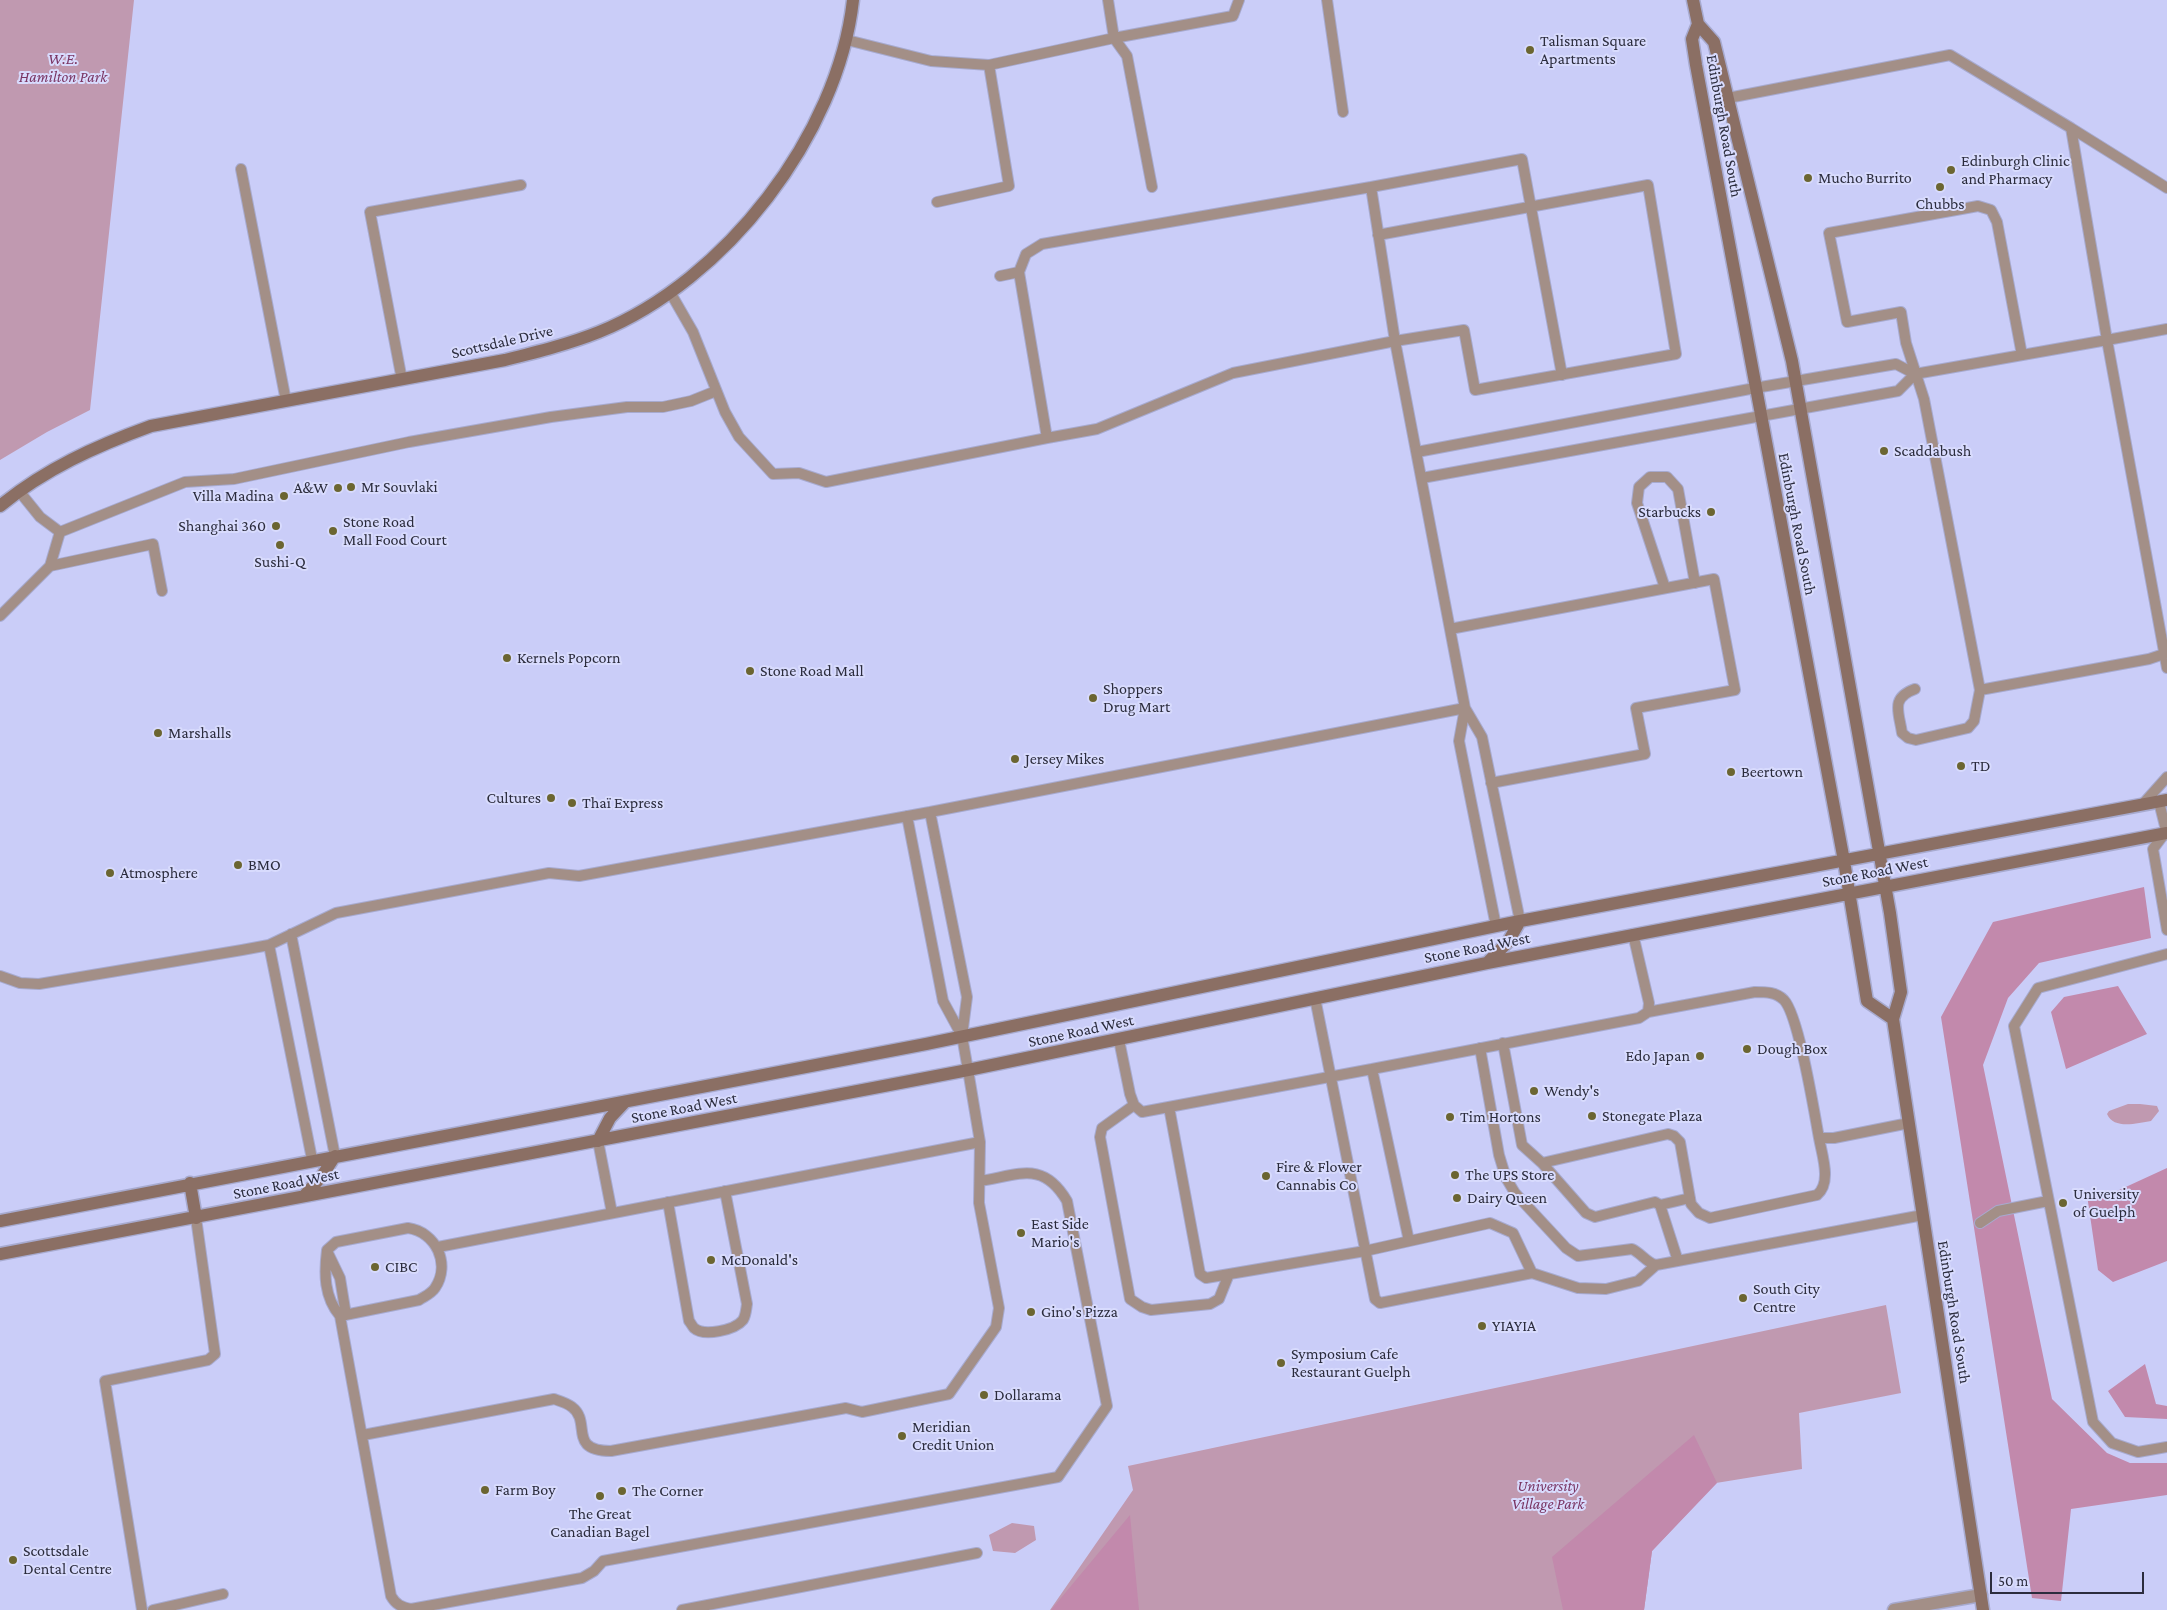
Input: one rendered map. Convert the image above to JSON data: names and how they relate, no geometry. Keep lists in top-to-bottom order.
{
  "streets": {
    "main road": ["Edinburgh Road South", "Scottsdale Drive", "Stone Road West"]
  },
  "crossings": [
    ["Edinburgh Road South", "Stone Road West"]
  ],
  "parks": ["W.E. Hamilton Park", "University Village Park"],
  "places": [
    "Talisman Square Apartments",
    "Edinburgh Clinic and Pharmacy",
    "Mucho Burrito",
    "Chubbs",
    "Scaddabush",
    "Mr Souvlaki",
    "A&W",
    "Villa Madina",
    "Starbucks",
    "Shanghai 360",
    "Stone Road Mall Food Court",
    "Sushi-Q",
    "Kernels Popcorn",
    "Stone Road Mall",
    "Shoppers Drug Mart",
    "Marshalls",
    "Jersey Mikes",
    "TD",
    "Beertown",
    "Cultures",
    "Thaï Express",
    "BMO",
    "Atmosphere",
    "Dough Box",
    "Edo Japan",
    "Wendy's",
    "Stonegate Plaza",
    "Tim Hortons",
    "The UPS Store",
    "Fire & Flower Cannabis Co",
    "Dairy Queen",
    "University of Guelph",
    "East Side Mario's",
    "McDonald's",
    "CIBC",
    "South City Centre",
    "Gino's Pizza",
    "YIAYIA",
    "Symposium Cafe Restaurant Guelph",
    "Dollarama",
    "Meridian Credit Union",
    "Farm Boy",
    "The Corner",
    "The Great Canadian Bagel",
    "Scottsdale Dental Centre"
  ],
  "scale_bar": "50 m"
}
